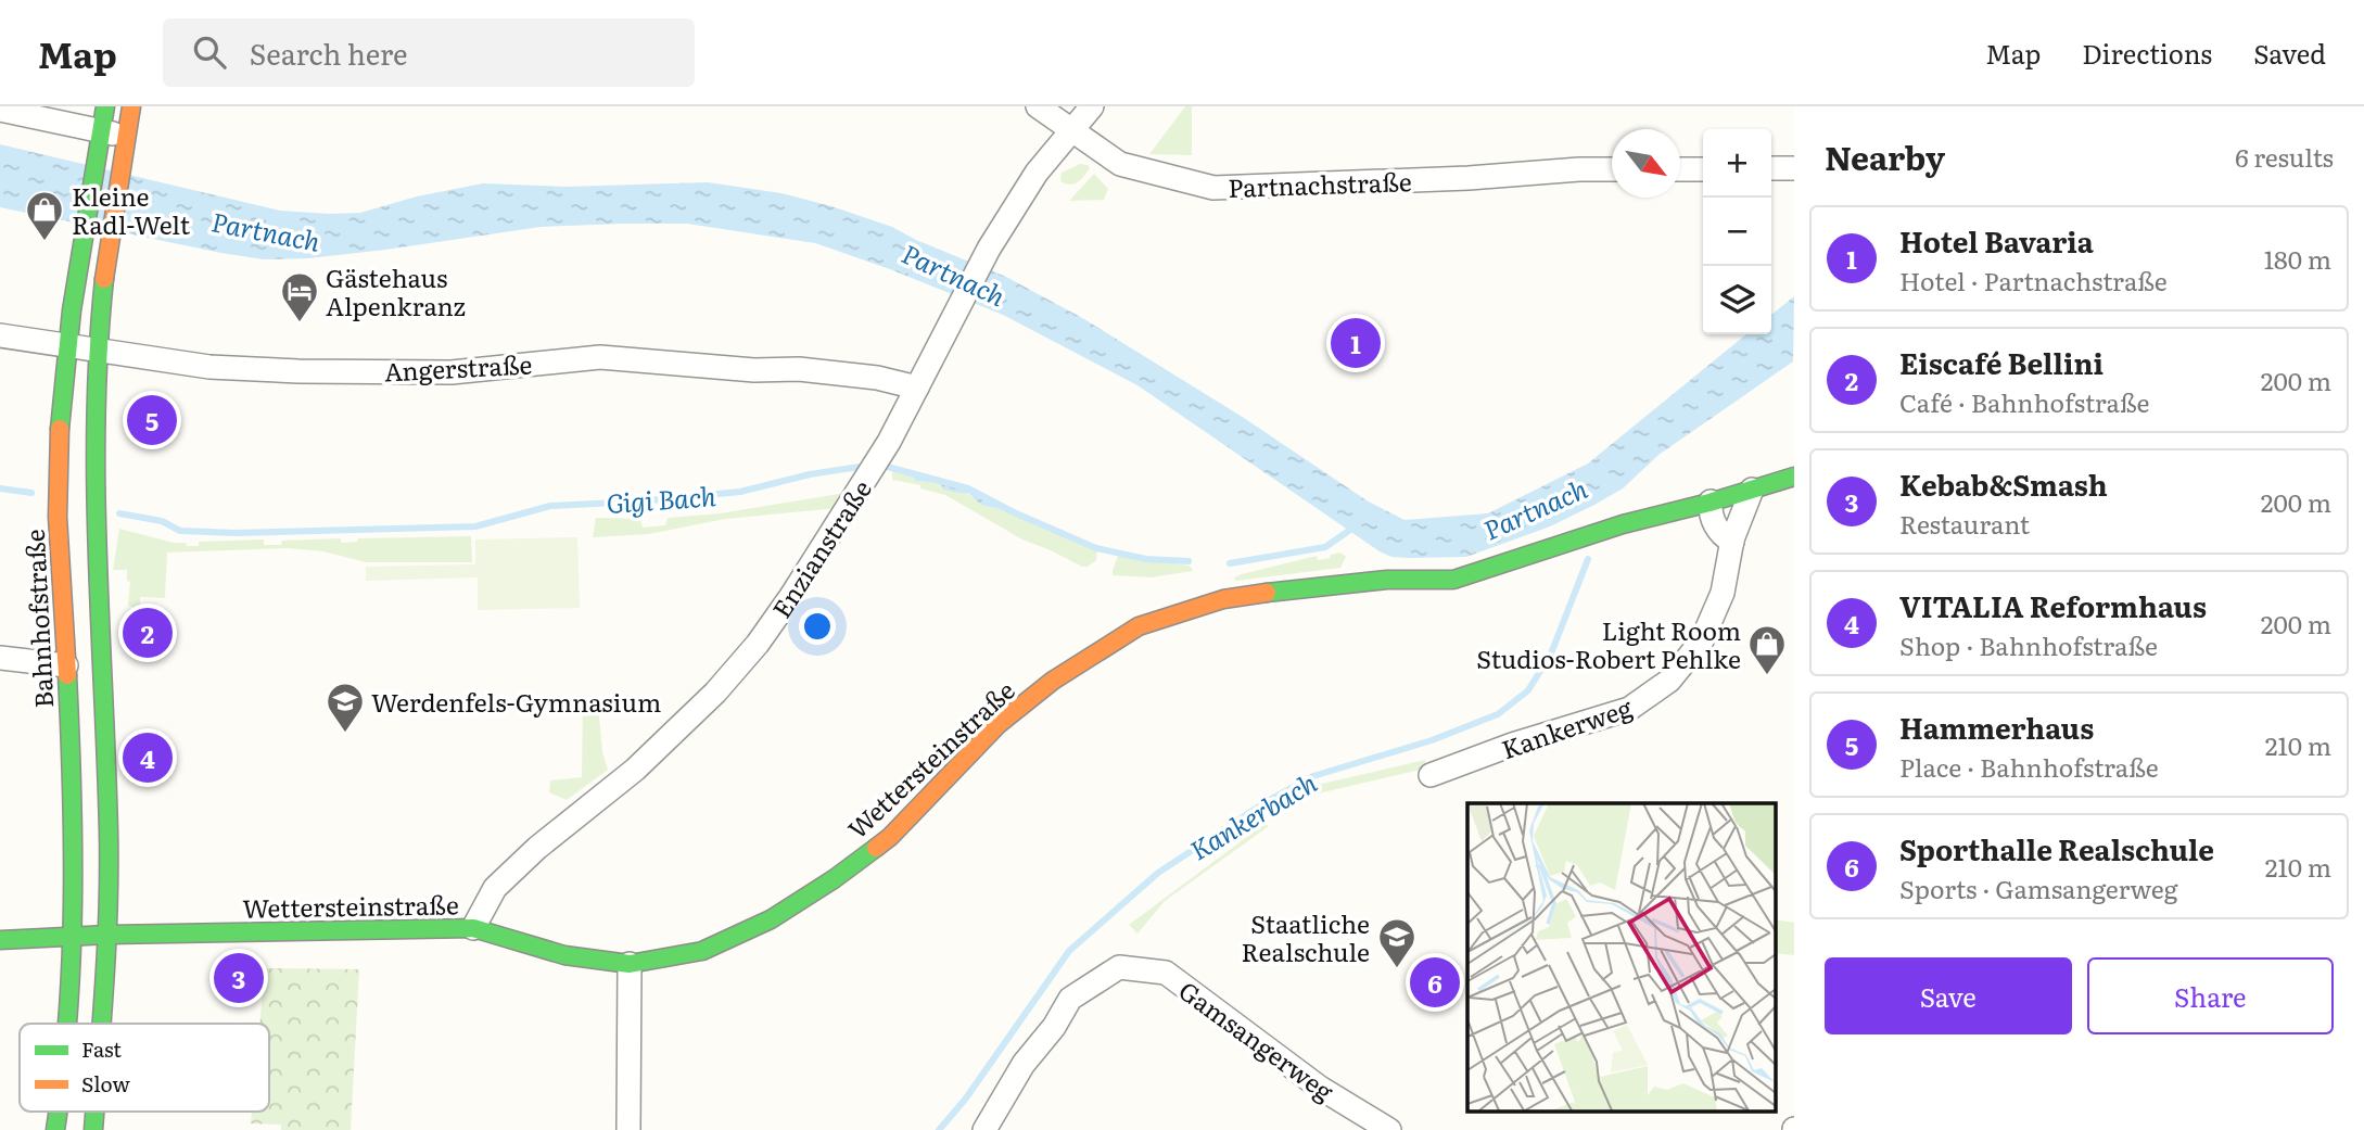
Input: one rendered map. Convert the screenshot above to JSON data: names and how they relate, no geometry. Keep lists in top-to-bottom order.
{
  "streets": {
    "main road": ["Bahnhofstraße", "Wettersteinstraße"],
    "street": [
      "Partnachstraße",
      "Angerstraße",
      "Enzianstraße",
      "Kankerweg",
      "Gamsangerweg"
    ]
  },
  "crossings": [
    ["Partnachstraße", "Enzianstraße"],
    ["Angerstraße", "Enzianstraße"],
    ["Angerstraße", "Bahnhofstraße"],
    ["Enzianstraße", "Wettersteinstraße"],
    ["Bahnhofstraße", "Wettersteinstraße"],
    ["Kankerweg", "Wettersteinstraße"]
  ],
  "water": ["Partnach", "Gigi Bach", "Kankerbach"],
  "places": {
    "shop": ["Kleine Radl-Welt", "Light Room Studios-Robert Pehlke"],
    "hotel": ["Gästehaus Alpenkranz"],
    "school or university": ["Werdenfels-Gymnasium", "Staatliche Realschule"]
  },
  "legend": ["Fast", "Slow"],
  "north": "bottom right",
  "page": {
    "header": "Map",
    "search": "Search here",
    "nav": ["Map", "Directions", "Saved"],
    "heading": ["Nearby", "6 results"],
    "map_buttons": ["+", "−"],
    "list": [
      {
        "mark": "1",
        "name": "Hotel Bavaria",
        "note": "Hotel · Partnachstraße",
        "value": "180 m"
      },
      {
        "mark": "2",
        "name": "Eiscafé Bellini",
        "note": "Café · Bahnhofstraße",
        "value": "200 m"
      },
      {
        "mark": "3",
        "name": "Kebab&Smash",
        "note": "Restaurant",
        "value": "200 m"
      },
      {
        "mark": "4",
        "name": "VITALIA Reformhaus",
        "note": "Shop · Bahnhofstraße",
        "value": "200 m"
      },
      {
        "mark": "5",
        "name": "Hammerhaus",
        "note": "Place · Bahnhofstraße",
        "value": "210 m"
      },
      {
        "mark": "6",
        "name": "Sporthalle Realschule",
        "note": "Sports · Gamsangerweg",
        "value": "210 m"
      }
    ],
    "pins": [
      "1",
      "5",
      "2",
      "4",
      "3",
      "6"
    ],
    "buttons": ["Save", "Share"]
  }
}
